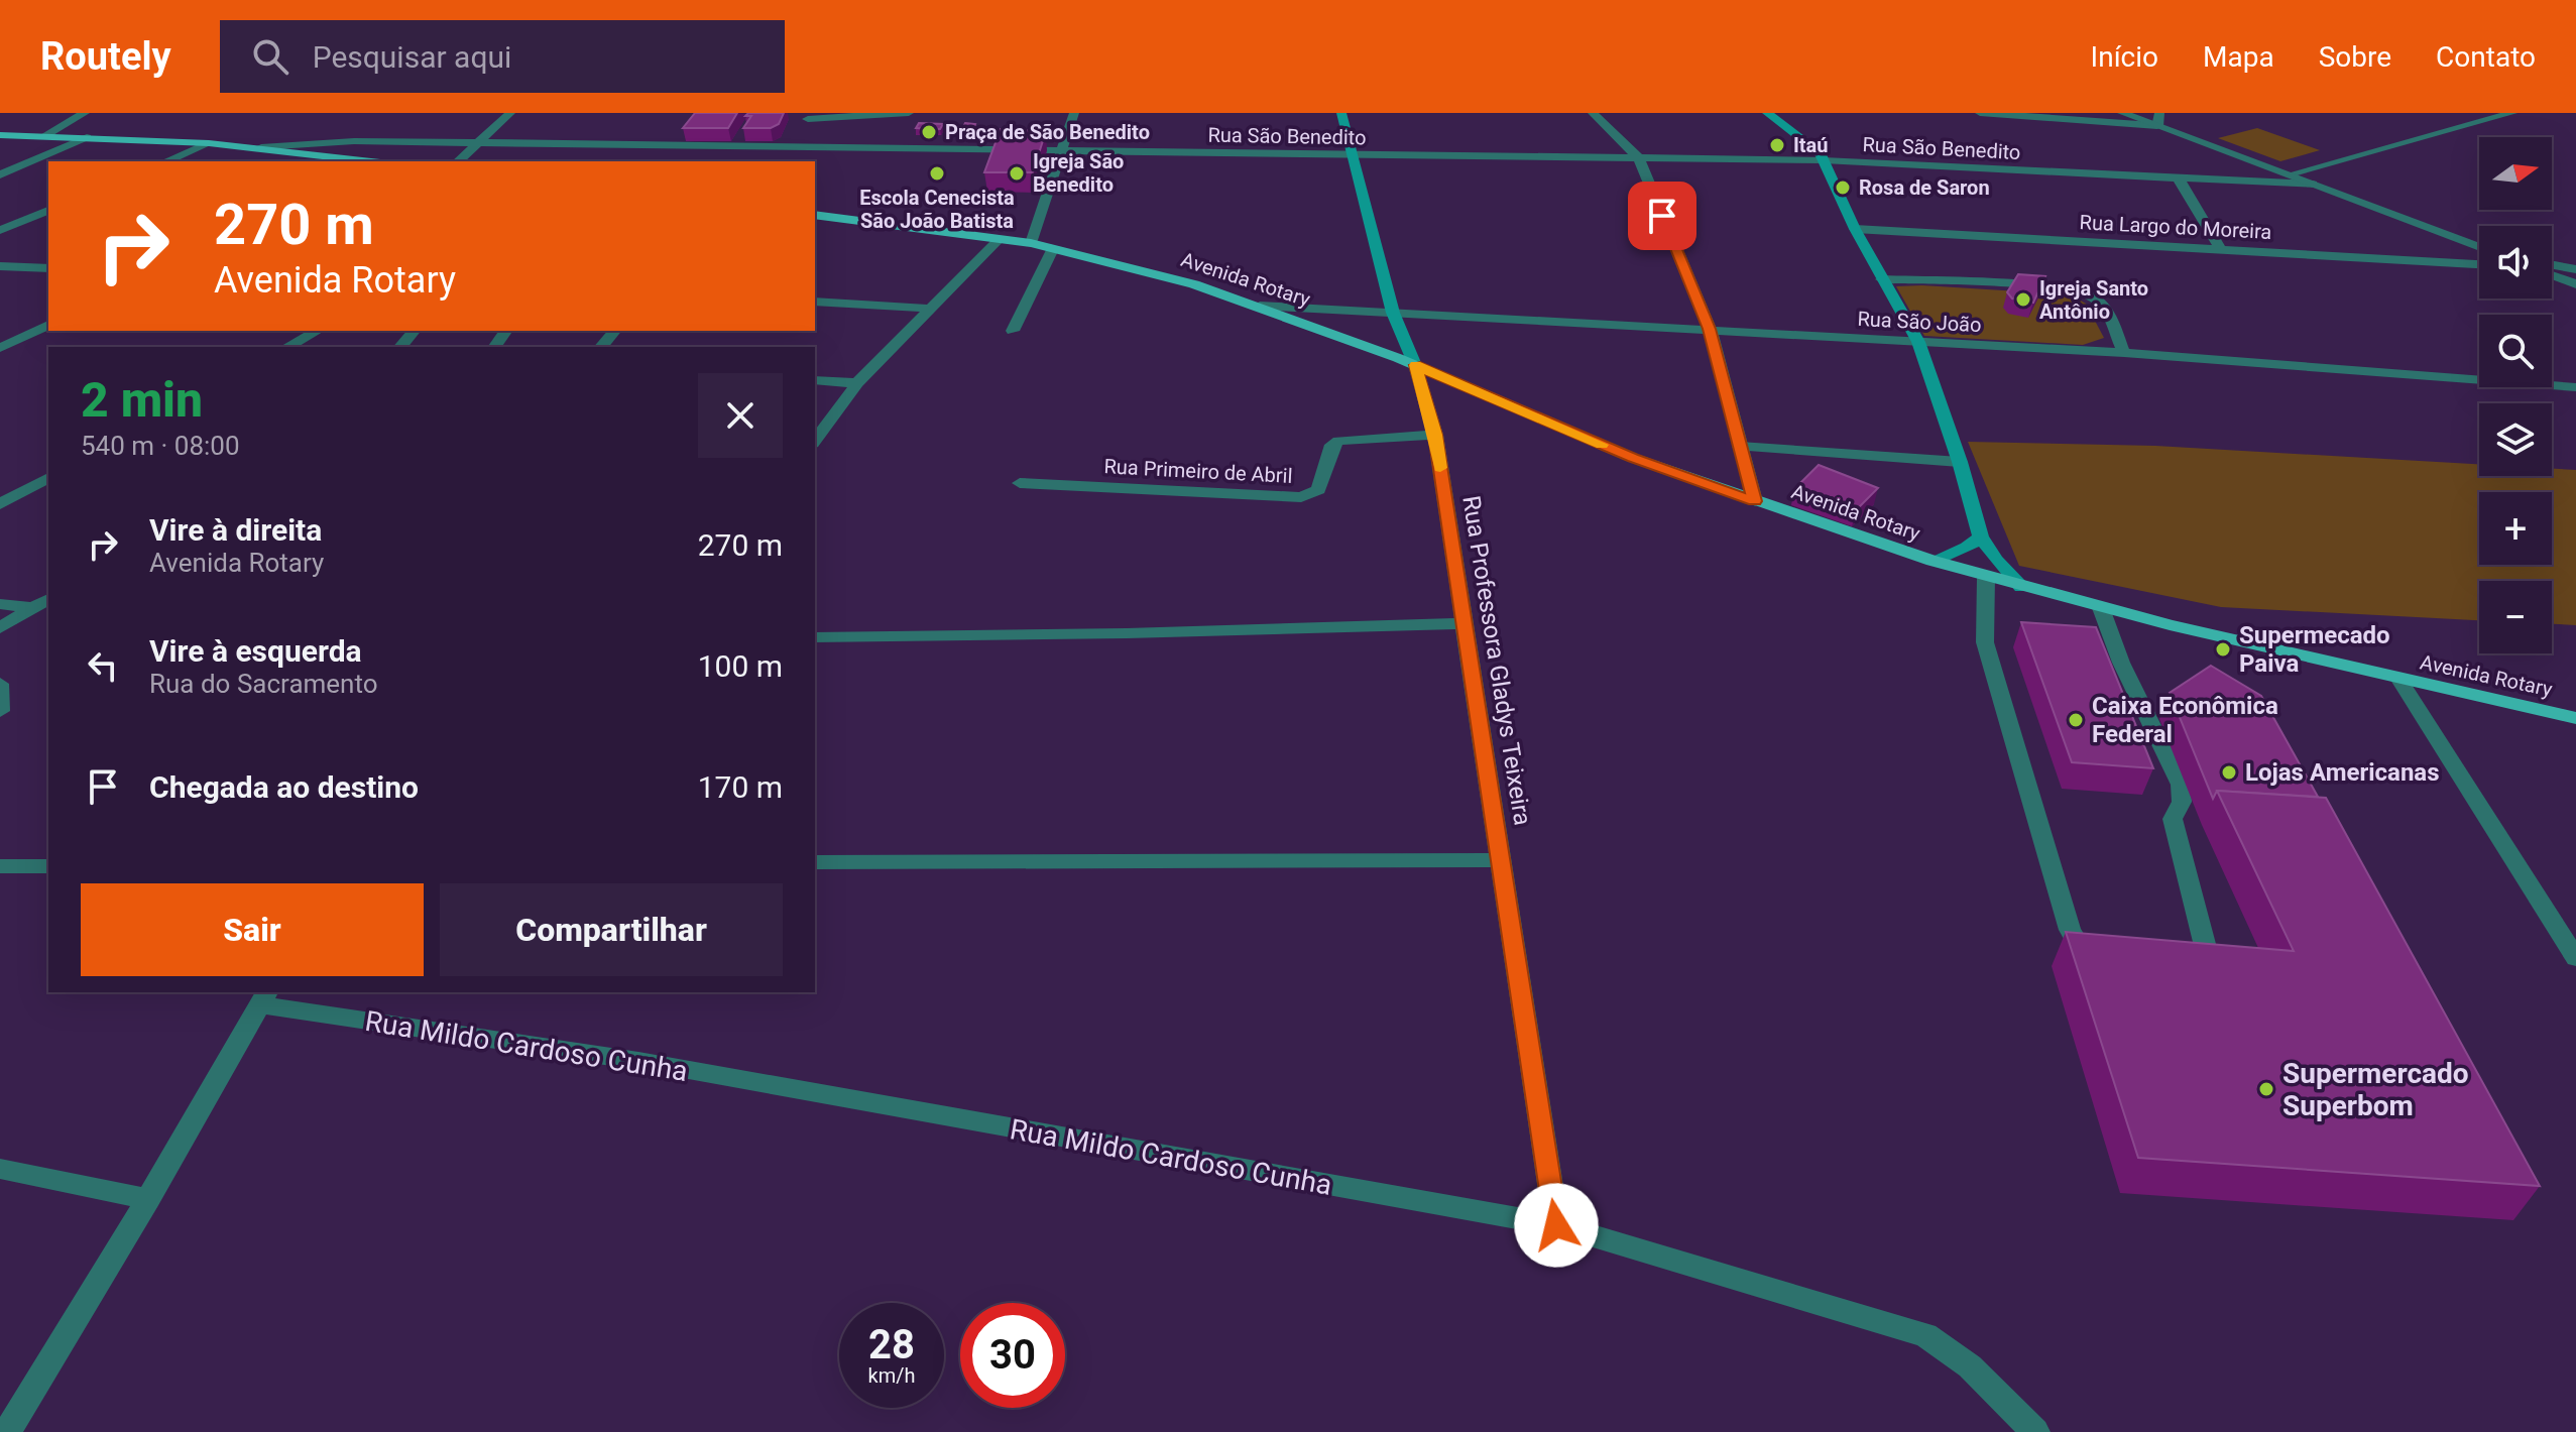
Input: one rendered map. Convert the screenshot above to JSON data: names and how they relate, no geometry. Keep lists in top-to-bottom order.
{
  "streets": {
    "main road": ["Avenida Rotary", "Rua Professora Gladys Teixeira"],
    "street": [
      "Rua São Benedito",
      "Rua Largo do Moreira",
      "Rua São João",
      "Rua Primeiro de Abril",
      "Rua Mildo Cardoso Cunha"
    ]
  },
  "crossings": [
    ["Rua São Benedito", "Rua Professora Gladys Teixeira"],
    ["Avenida Rotary", "Rua São João"],
    ["Avenida Rotary", "Rua Professora Gladys Teixeira"],
    ["Rua São João", "Rua Professora Gladys Teixeira"],
    ["Rua Primeiro de Abril", "Rua Professora Gladys Teixeira"],
    ["Rua Professora Gladys Teixeira", "Rua Mildo Cardoso Cunha"]
  ],
  "places": [
    "Praça de São Benedito",
    "Itaú",
    "Escola Cenecista São João Batista",
    "Igreja São Benedito",
    "Rosa de Saron",
    "Igreja Santo Antônio",
    "Supermecado Paiva",
    "Caixa Econômica Federal",
    "Lojas Americanas",
    "Supermercado Superbom"
  ],
  "north": "right",
  "page": {
    "header": "Routely",
    "search": "Pesquisar aqui",
    "nav": [
      "Início",
      "Mapa",
      "Sobre",
      "Contato"
    ],
    "map_buttons": ["+", "−"],
    "turn": ["270 m", "Avenida Rotary"],
    "heading": ["2 min", "540 m · 08:00"],
    "list": [
      {
        "name": "Vire à direita",
        "note": "Avenida Rotary",
        "value": "270 m"
      },
      {
        "name": "Vire à esquerda",
        "note": "Rua do Sacramento",
        "value": "100 m"
      },
      {
        "name": "Chegada ao destino",
        "value": "170 m"
      }
    ],
    "buttons": ["Sair", "Compartilhar"],
    "speed": "28 km/h",
    "limit": "30"
  }
}
